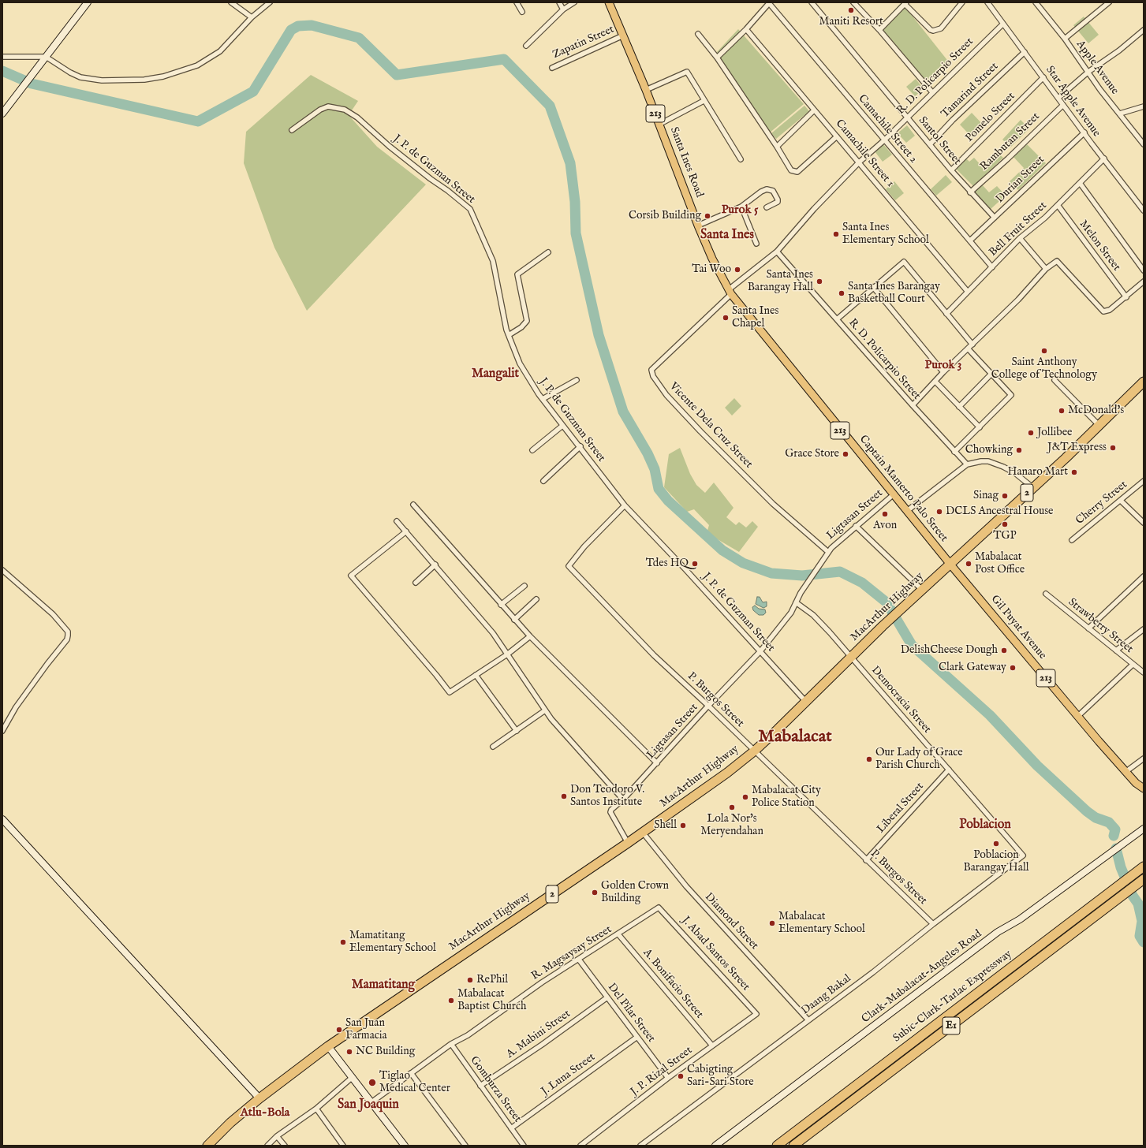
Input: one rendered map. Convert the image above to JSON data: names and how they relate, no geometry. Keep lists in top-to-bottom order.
{
  "streets": {
    "highway": [
      "2",
      "MacArthur Highway",
      "Subic-Clark-Tarlac Expressway",
      "E1"
    ],
    "main road": [
      "213",
      "Santa Ines Road",
      "Captain Mamerto Palo Street",
      "Gil Puyat Avenue"
    ],
    "street": [
      "Zapatin Street",
      "Apple Avenue",
      "R. D. Policarpio Street",
      "Tamarind Street",
      "Star Apple Avenue",
      "Pomelo Street",
      "Camachile Street 2",
      "Santol Street",
      "Rambutan Street",
      "Camachile Street 1",
      "J. P. de Guzman Street",
      "Durian Street",
      "Bell Fruit Street",
      "Melon Street",
      "Vicente Dela Cruz Street",
      "Cherry Street",
      "Ligtasan Street",
      "Strawberry Street",
      "P. Burgos Street",
      "Democracia Street",
      "Liberal Street",
      "Diamond Street",
      "R. Magsaysay Street",
      "J. Abad Santos Street",
      "Clark-Mabalacat-Angeles Road",
      "A. Bonifacio Street",
      "Daang Bakal",
      "Del Pilar Street",
      "A. Mabini Street",
      "J. P. Rizal Street",
      "J. Luna Street",
      "Gomburza Street"
    ]
  },
  "crossings": [
    ["Zapatin Street", "Santa Ines Road"],
    ["R. D. Policarpio Street", "Star Apple Avenue"],
    ["R. D. Policarpio Street", "Camachile Street 2"],
    ["R. D. Policarpio Street", "Santol Street"],
    ["R. D. Policarpio Street", "Camachile Street 1"],
    ["R. D. Policarpio Street", "Vicente Dela Cruz Street"],
    ["R. D. Policarpio Street", "Captain Mamerto Palo Street"],
    ["Tamarind Street", "Star Apple Avenue"],
    ["Tamarind Street", "Santol Street"],
    ["Star Apple Avenue", "Pomelo Street"],
    ["Star Apple Avenue", "Rambutan Street"],
    ["Star Apple Avenue", "Durian Street"],
    ["Star Apple Avenue", "Bell Fruit Street"],
    ["Pomelo Street", "Santol Street"],
    ["Camachile Street 2", "Durian Street"],
    ["Camachile Street 2", "Bell Fruit Street"],
    ["Santol Street", "Rambutan Street"],
    ["Santol Street", "Durian Street"],
    ["Camachile Street 1", "Bell Fruit Street"],
    ["Santa Ines Road", "Captain Mamerto Palo Street"],
    ["J. P. de Guzman Street", "Ligtasan Street"],
    ["J. P. de Guzman Street", "MacArthur Highway"],
    ["J. P. de Guzman Street", "P. Burgos Street"],
    ["Bell Fruit Street", "Melon Street"],
    ["Vicente Dela Cruz Street", "Captain Mamerto Palo Street"],
    ["Vicente Dela Cruz Street", "Ligtasan Street"],
    ["Captain Mamerto Palo Street", "Ligtasan Street"],
    ["Captain Mamerto Palo Street", "MacArthur Highway"],
    ["Captain Mamerto Palo Street", "Gil Puyat Avenue"],
    ["Ligtasan Street", "MacArthur Highway"],
    ["Ligtasan Street", "P. Burgos Street"],
    ["Ligtasan Street", "Democracia Street"],
    ["MacArthur Highway", "Gil Puyat Avenue"],
    ["MacArthur Highway", "P. Burgos Street"],
    ["MacArthur Highway", "Democracia Street"],
    ["MacArthur Highway", "Diamond Street"],
    ["P. Burgos Street", "Liberal Street"],
    ["P. Burgos Street", "Daang Bakal"],
    ["Democracia Street", "Liberal Street"],
    ["Democracia Street", "Daang Bakal"],
    ["Diamond Street", "Daang Bakal"],
    ["R. Magsaysay Street", "J. Abad Santos Street"],
    ["R. Magsaysay Street", "A. Bonifacio Street"],
    ["R. Magsaysay Street", "Del Pilar Street"],
    ["R. Magsaysay Street", "Gomburza Street"],
    ["J. Abad Santos Street", "J. P. Rizal Street"],
    ["A. Bonifacio Street", "J. P. Rizal Street"],
    ["Del Pilar Street", "A. Mabini Street"],
    ["Del Pilar Street", "J. P. Rizal Street"],
    ["Del Pilar Street", "J. Luna Street"],
    ["A. Mabini Street", "Gomburza Street"],
    ["J. Luna Street", "Gomburza Street"]
  ],
  "districts": [
    "Purok 5",
    "Santa Ines",
    "Purok 3",
    "Mangalit",
    "Mabalacat",
    "Poblacion",
    "Mamatitang",
    "San Joaquin",
    "Atlu-Bola"
  ],
  "places": [
    "Maniti Resort",
    "Corsib Building",
    "Santa Ines Elementary School",
    "Tai Woo",
    "Santa Ines Barangay Hall",
    "Santa Ines Barangay Basketball Court",
    "Santa Ines Chapel",
    "Saint Anthony College of Technology",
    "McDonald's",
    "Jollibee",
    "J&T Express",
    "Chowking",
    "Grace Store",
    "Hanaro Mart",
    "Sinag",
    "DCLS Ancestral House",
    "Avon",
    "TGP",
    "Tdes HQ",
    "Mabalacat Post Office",
    "DelishCheese Dough",
    "Clark Gateway",
    "Our Lady of Grace Parish Church",
    "Don Teodoro V. Santos Institute",
    "Mabalacat City Police Station",
    "Lola Nor's Meryendahan",
    "Shell",
    "Poblacion Barangay Hall",
    "Golden Crown Building",
    "Mabalacat Elementary School",
    "Mamatitang Elementary School",
    "RePhil",
    "Mabalacat Baptist Church",
    "San Juan Farmacia",
    "NC Building",
    "Cabigting Sari-Sari Store",
    "Tiglao Medical Center"
  ]
}
